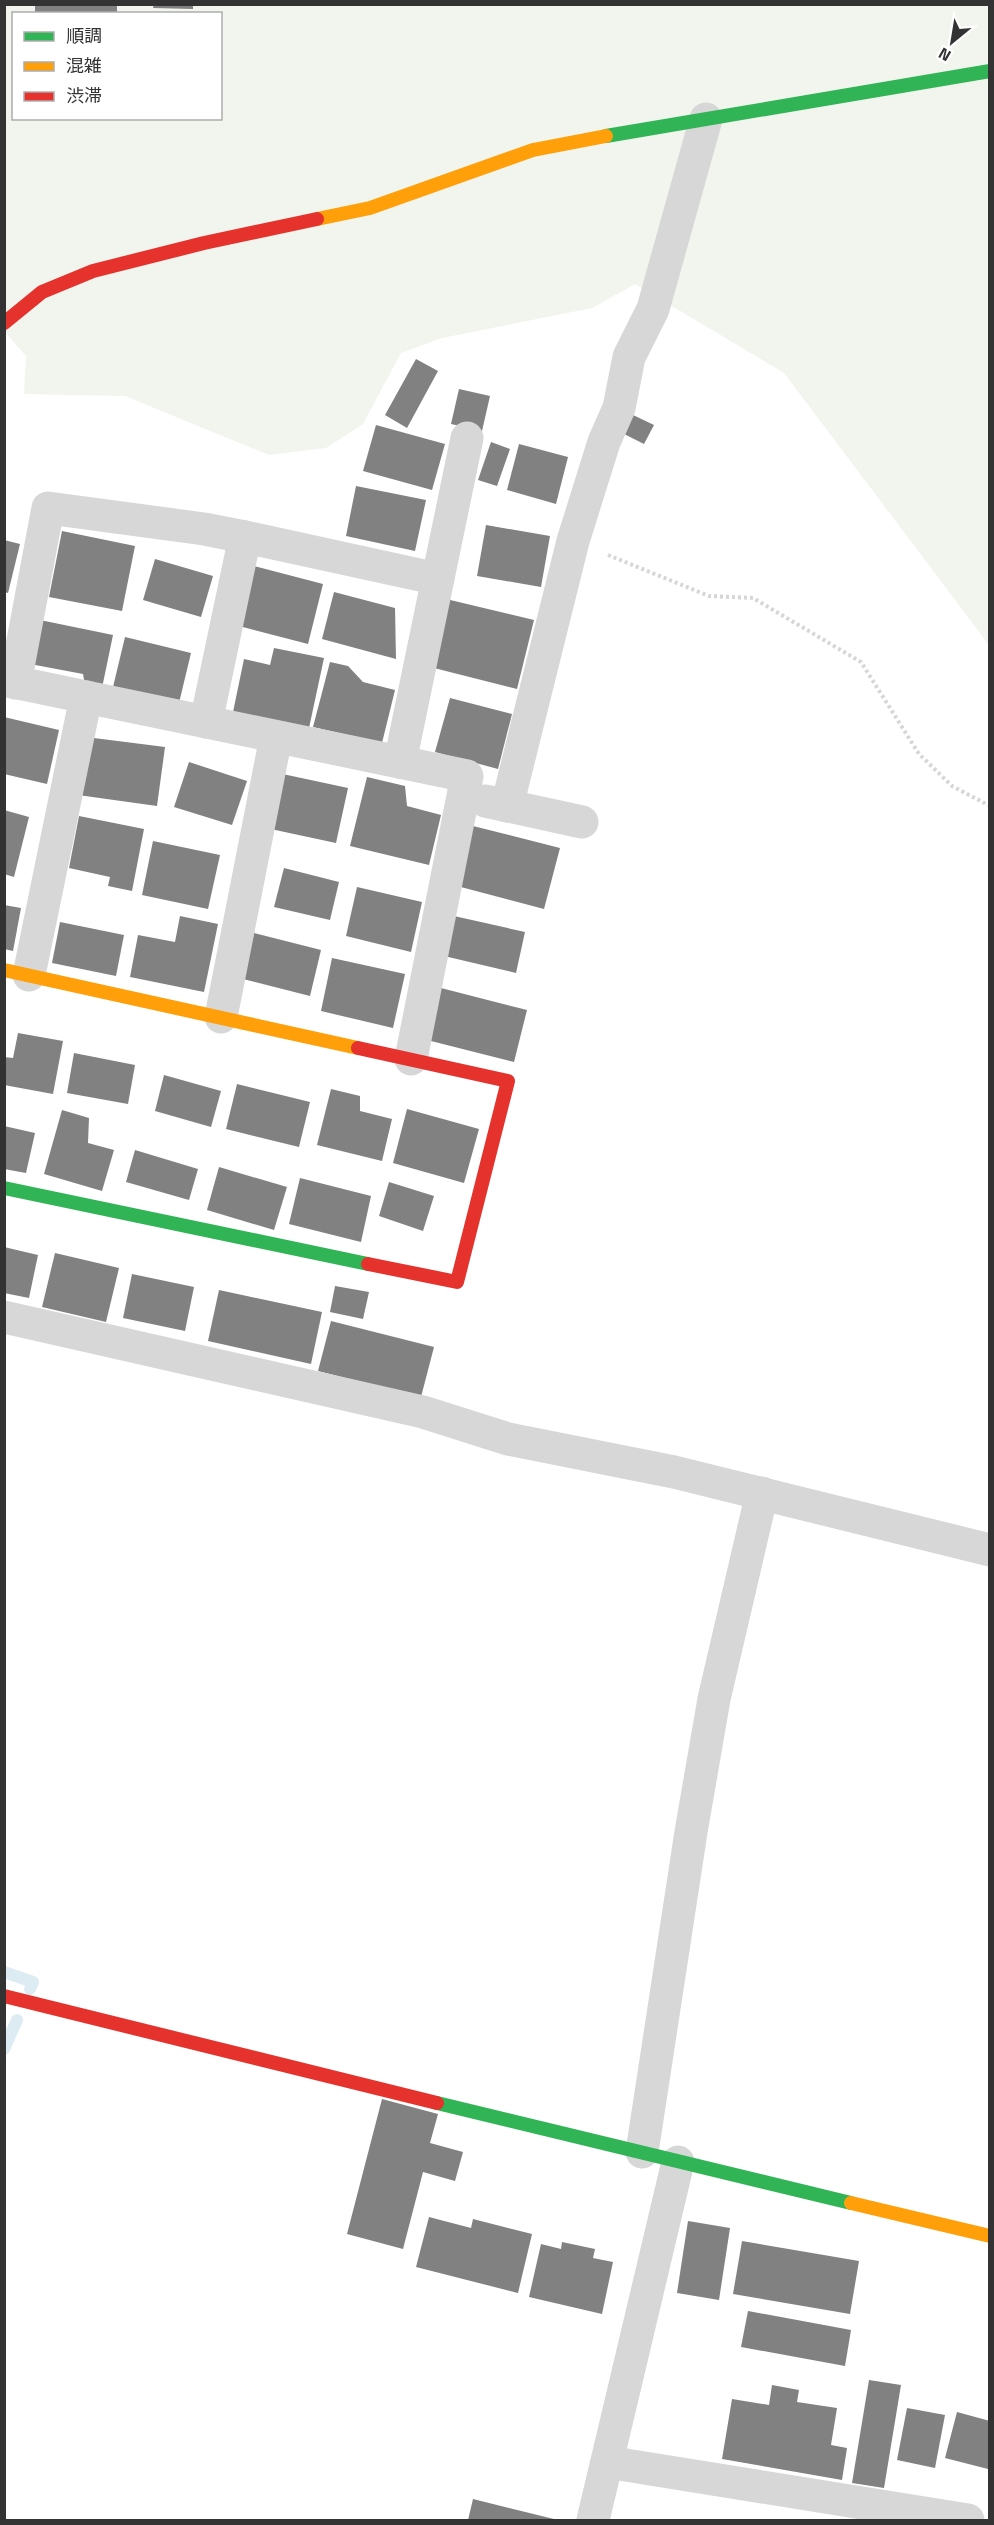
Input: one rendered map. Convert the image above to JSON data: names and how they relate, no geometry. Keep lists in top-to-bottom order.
{
  "legend": ["順調", "混雑", "渋滞"],
  "north": "bottom left"
}
